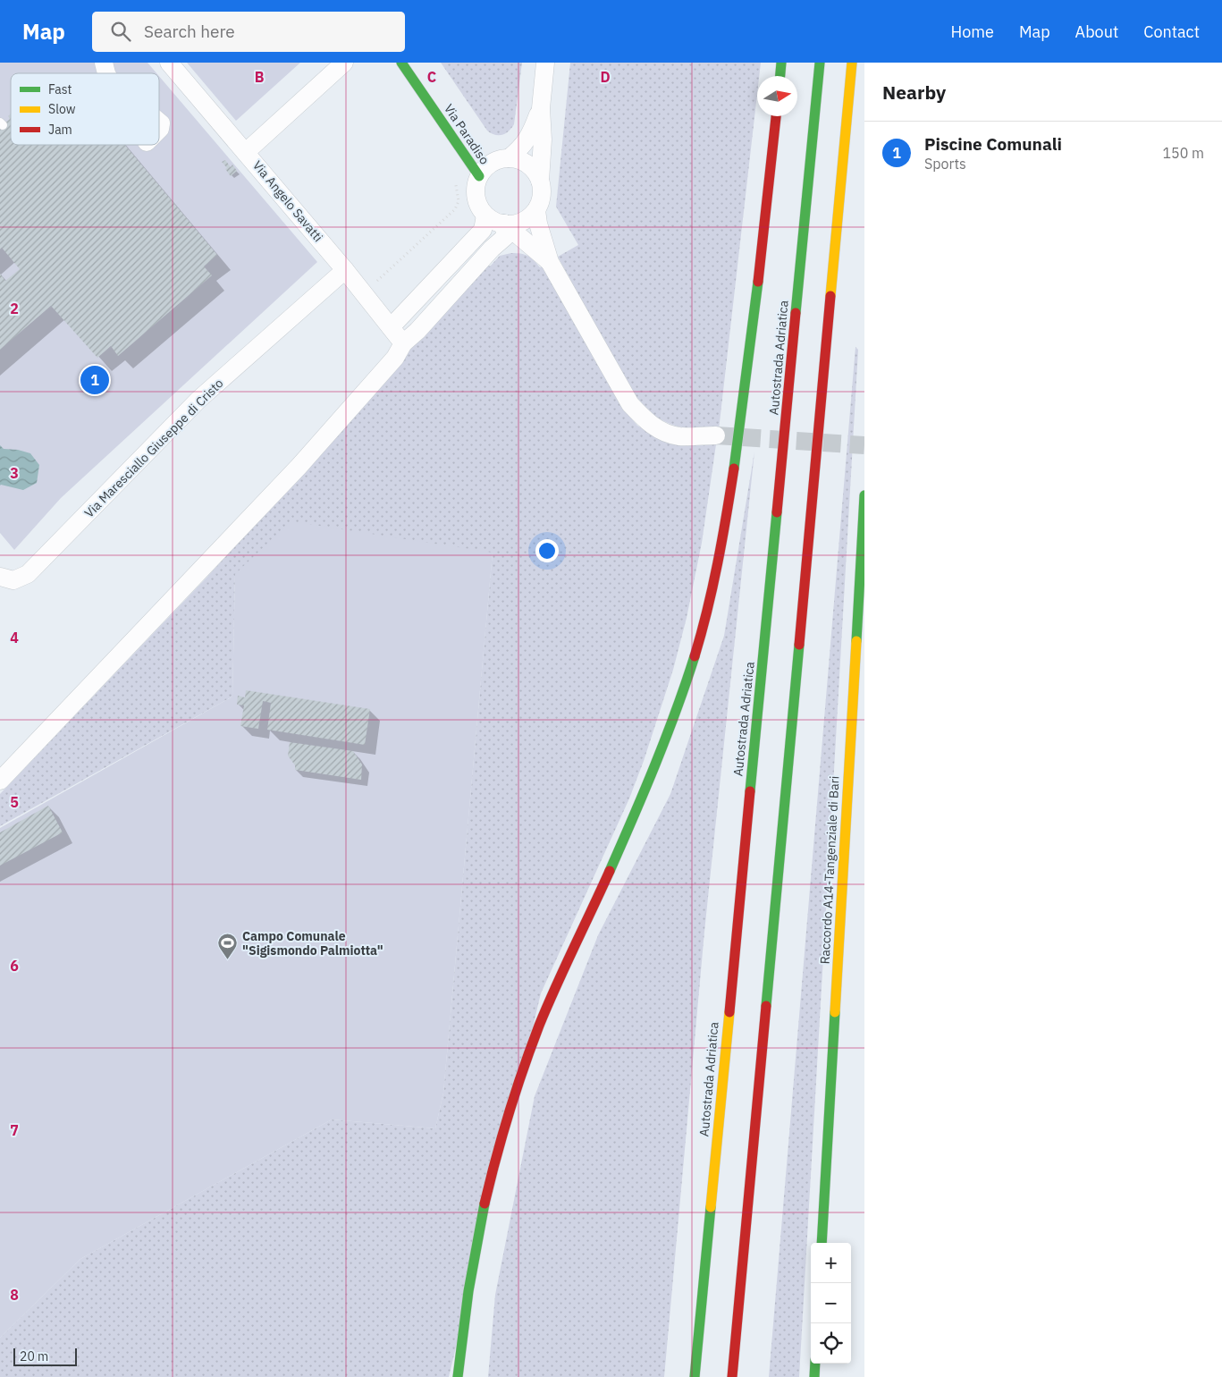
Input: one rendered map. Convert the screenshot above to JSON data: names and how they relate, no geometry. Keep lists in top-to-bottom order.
{
  "streets": {
    "main road": ["Via Paradiso", "Autostrada Adriatica", "Raccordo A14-Tangenziale di Bari"],
    "street": ["Via Angelo Savatti", "Via Maresciallo Giuseppe di Cristo"]
  },
  "crossings": [
    ["Via Angelo Savatti", "Via Maresciallo Giuseppe di Cristo"]
  ],
  "places": {
    "sports": ["Campo Comunale \"Sigismondo Palmiotta\""]
  },
  "legend": ["Fast", "Slow", "Jam"],
  "scale_bar": "20 m",
  "north": "right",
  "page": {
    "header": "Map",
    "search": "Search here",
    "nav": [
      "Home",
      "Map",
      "About",
      "Contact"
    ],
    "heading": "Nearby",
    "list": [
      {
        "mark": "1",
        "name": "Piscine Comunali",
        "note": "Sports",
        "value": "150 m"
      }
    ],
    "pins": "1",
    "map_buttons": ["+", "−"],
    "scale": "20 m"
  },
  "grid": {
    "columns": ["B", "C", "D"],
    "rows": [
      "2",
      "3",
      "4",
      "5",
      "6",
      "7",
      "8"
    ]
  }
}
